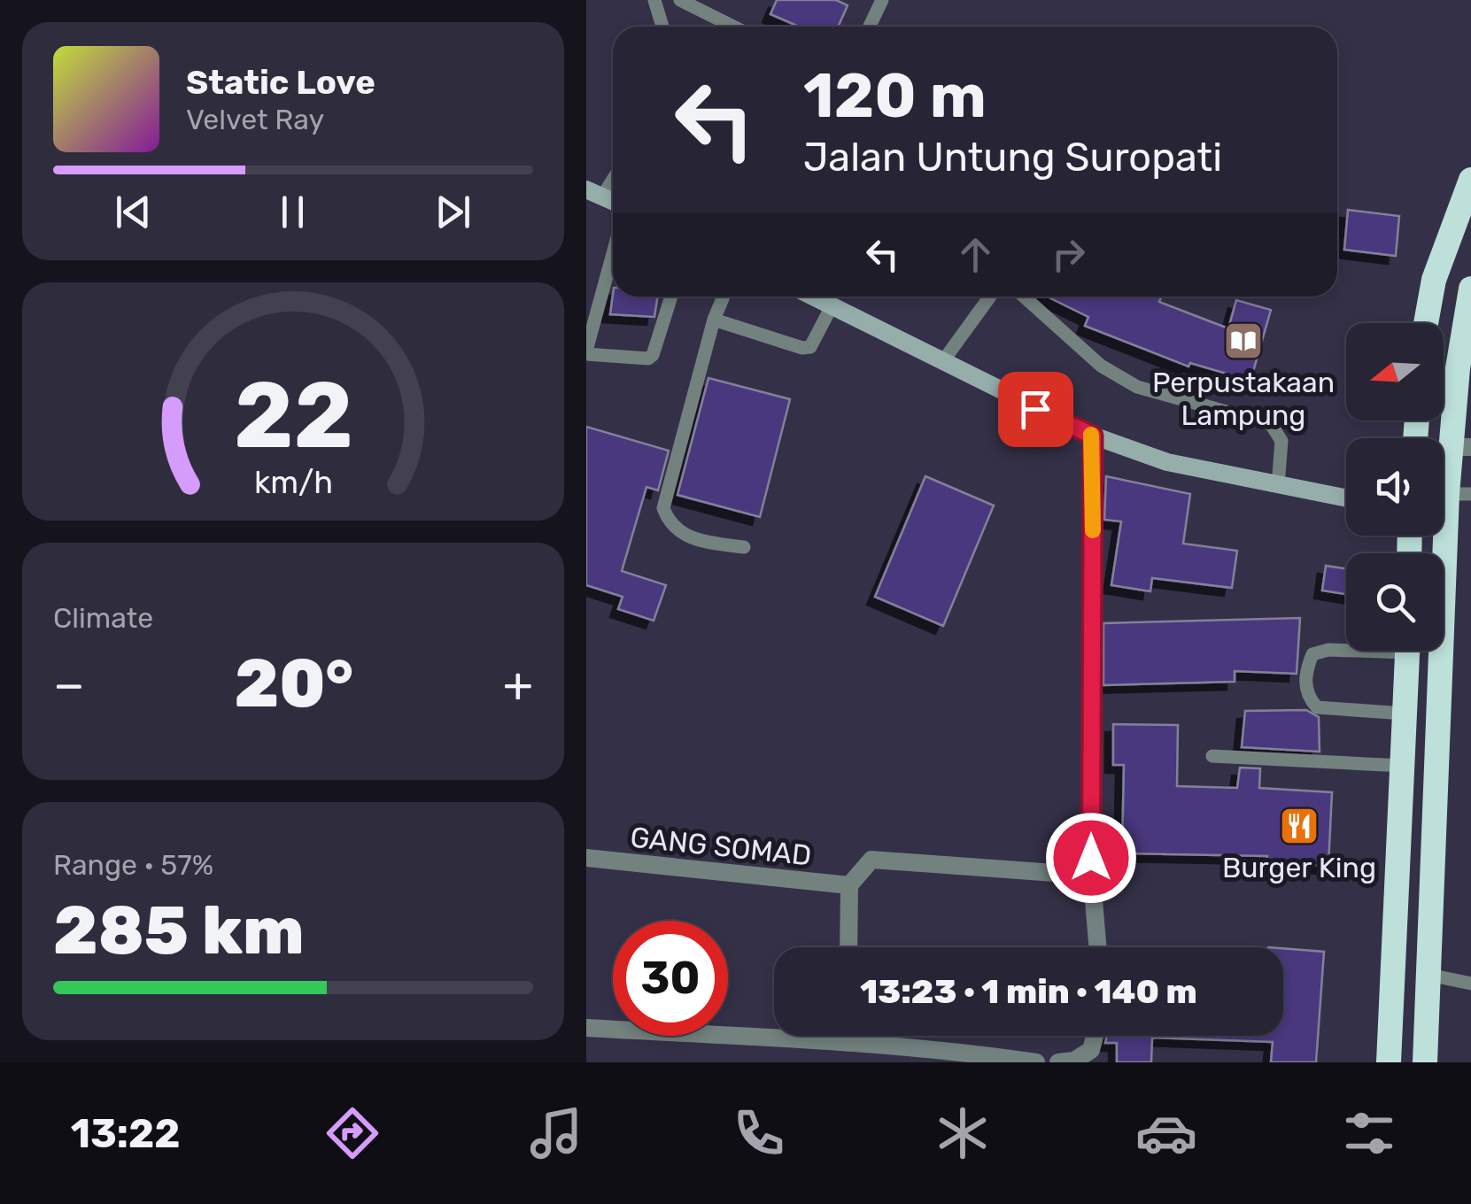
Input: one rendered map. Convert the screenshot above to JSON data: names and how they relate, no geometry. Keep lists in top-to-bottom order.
{
  "streets": {
    "street": ["GANG SOMAD"]
  },
  "places": {
    "library": ["Perpustakaan Lampung"],
    "restaurant": ["Burger King"]
  },
  "north": "left",
  "page": {
    "turn": ["120 m", "Jalan Untung Suropati"],
    "song": ["Static Love", "Velvet Ray"],
    "tile": [
      "Climate",
      ["Range · 57%", "285 km"]
    ],
    "heat": ["−", "20°", "+"],
    "limit": "30",
    "trip": "13:23 · 1 min · 140 m",
    "tabs": "13:22",
    "gauge": ["22", "km/h"]
  }
}
